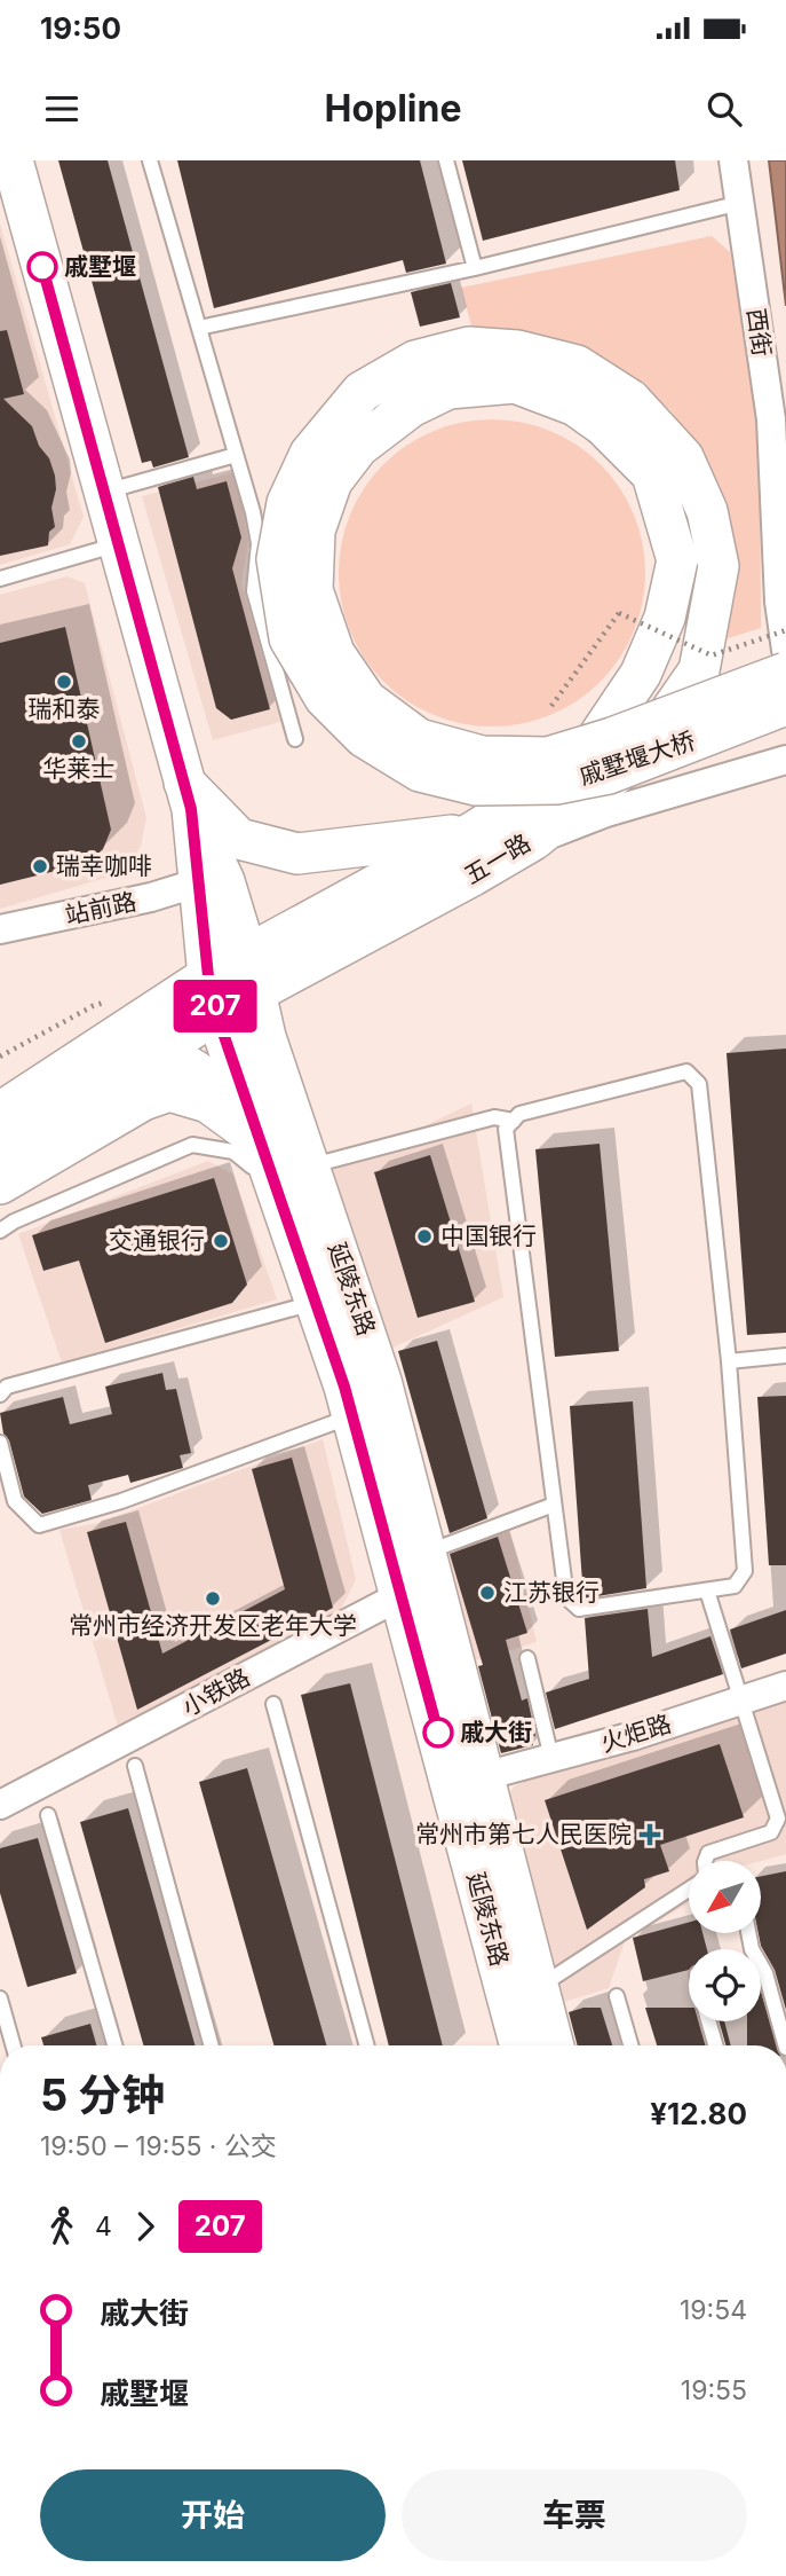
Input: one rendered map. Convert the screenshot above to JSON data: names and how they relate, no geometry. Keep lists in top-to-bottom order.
{
  "streets": {
    "main road": ["戚墅堰大桥", "五一路", "延陵东路"],
    "street": [
      "西街",
      "站前路",
      "小铁路",
      "火炬路"
    ]
  },
  "crossings": [
    ["戚墅堰大桥", "五一路"],
    ["五一路", "延陵东路"],
    ["站前路", "延陵东路"],
    ["延陵东路", "小铁路"],
    ["延陵东路", "火炬路"]
  ],
  "places": {
    "other": [
      "戚墅堰",
      "瑞和泰",
      "华莱士",
      "瑞幸咖啡",
      "中国银行",
      "交通银行",
      "江苏银行",
      "常州市经济开发区老年大学",
      "戚大街"
    ],
    "health": ["常州市第七人民医院"]
  },
  "lines": ["bus line 207"],
  "north": "bottom left",
  "page": {
    "status": "19:50",
    "header": "Hopline",
    "on_map": "207",
    "heading": ["5 分钟", "19:50 – 19:55 · 公交", "¥12.80"],
    "legs": ["4", "207"],
    "list": [
      {
        "name": "戚大街",
        "value": "19:54"
      },
      {
        "name": "戚墅堰",
        "value": "19:55"
      }
    ],
    "buttons": ["开始", "车票"]
  }
}
